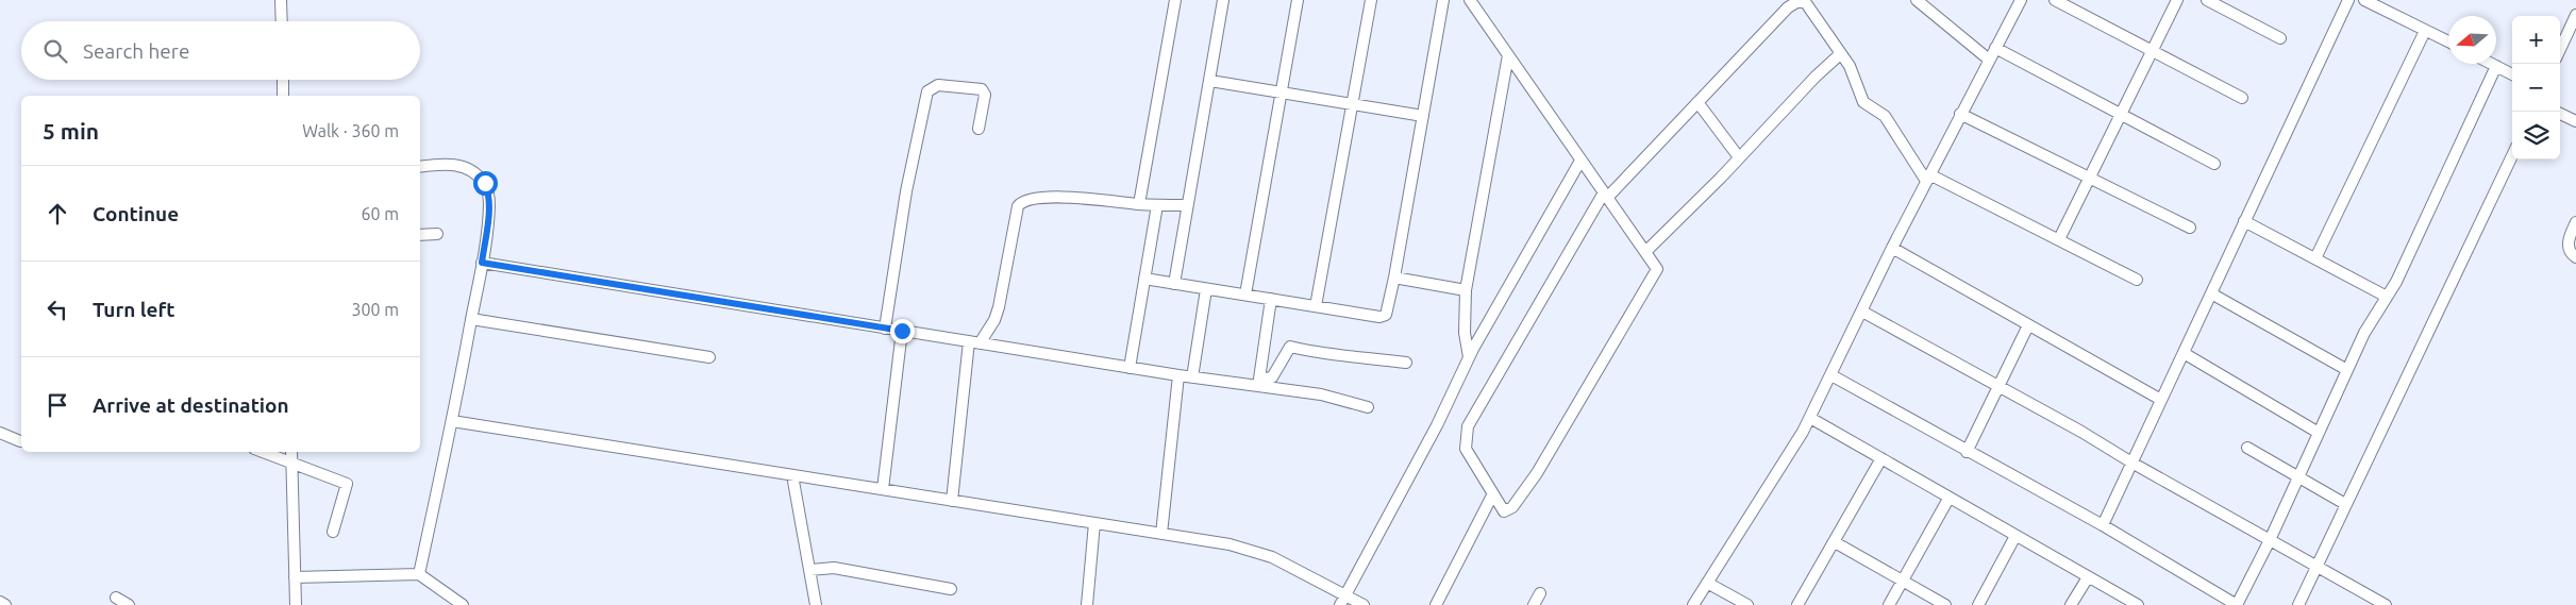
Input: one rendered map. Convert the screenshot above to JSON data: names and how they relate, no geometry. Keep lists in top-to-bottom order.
{
  "north": "left",
  "page": {
    "map_buttons": ["+", "−"],
    "search": "Search here",
    "heading": ["5 min", "Walk · 360 m"],
    "list": [
      ["Continue", "60 m"],
      ["Turn left", "300 m"],
      "Arrive at destination"
    ]
  }
}
